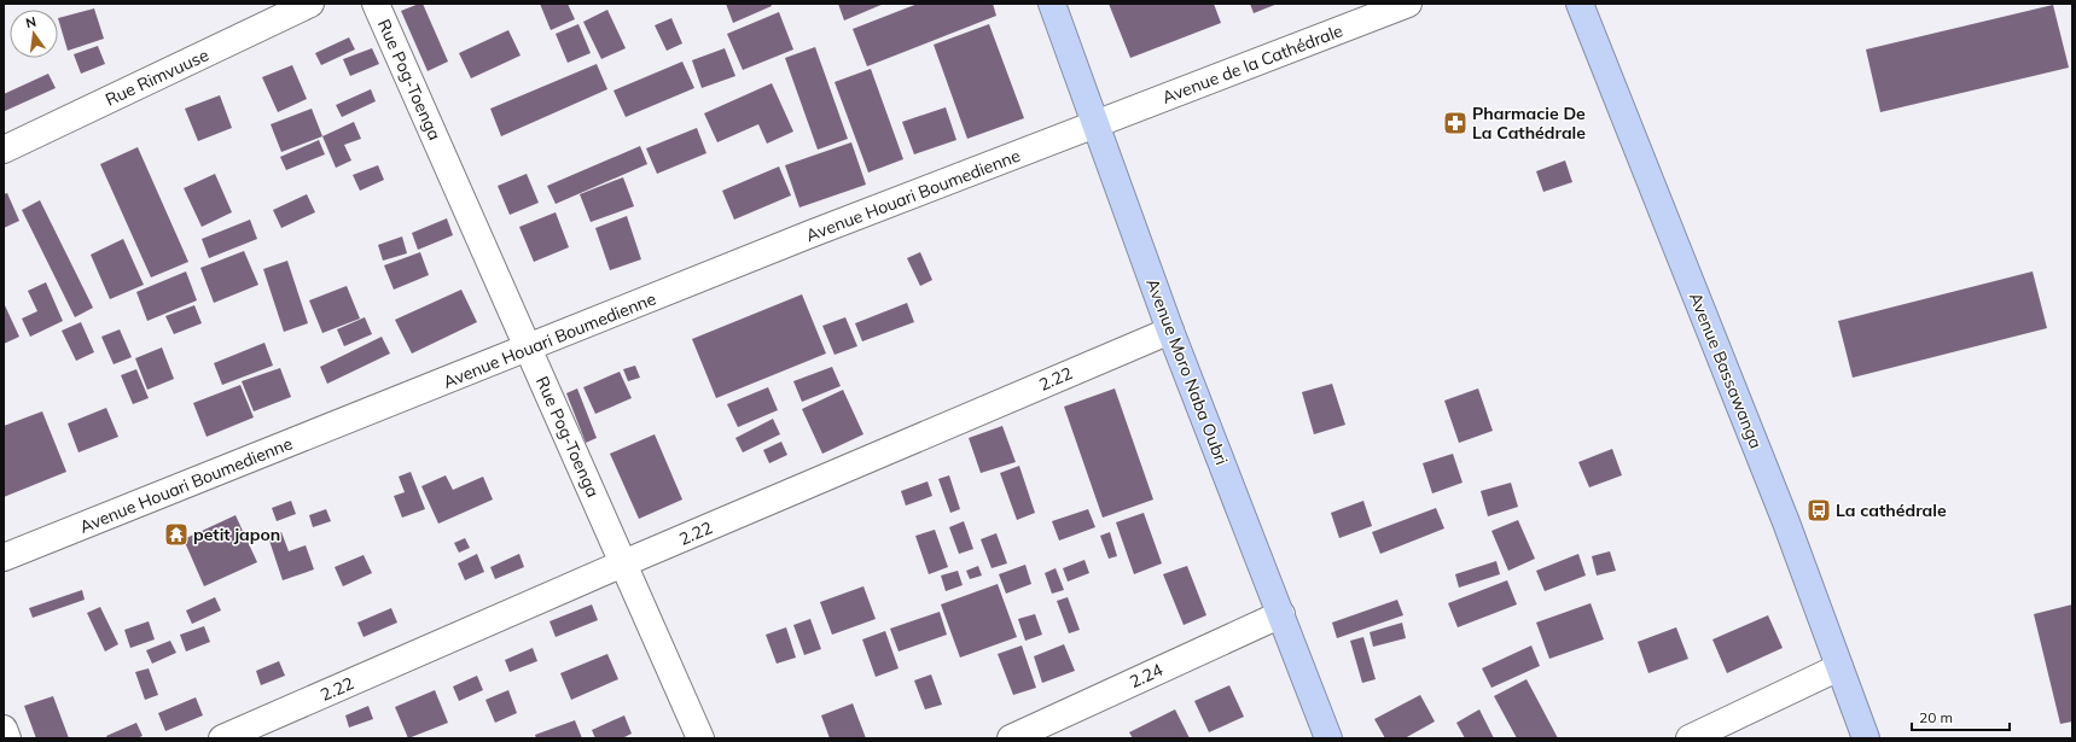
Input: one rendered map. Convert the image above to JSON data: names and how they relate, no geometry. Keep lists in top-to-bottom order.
{
  "streets": {
    "highway": ["Avenue Bassawanga", "Avenue Moro Naba Oubri"],
    "street": [
      "Avenue de la Cathédrale",
      "Rue Rimvuuse",
      "Rue Pog-Toenga",
      "Avenue Houari Boumedienne",
      "2.22",
      "2.24"
    ]
  },
  "crossings": [
    ["Avenue de la Cathédrale", "Avenue Houari Boumedienne"],
    ["Avenue de la Cathédrale", "Avenue Moro Naba Oubri"],
    ["Rue Pog-Toenga", "Avenue Houari Boumedienne"],
    ["Rue Pog-Toenga", "2.22"],
    ["Avenue Houari Boumedienne", "Avenue Moro Naba Oubri"],
    ["Avenue Moro Naba Oubri", "2.22"],
    ["Avenue Moro Naba Oubri", "2.24"]
  ],
  "places": {
    "pharmacy": ["Pharmacie De La Cathédrale"],
    "bus stop": ["La cathédrale"],
    "temple": ["petit japon"]
  },
  "scale_bar": "20 m",
  "north": "top"
}
